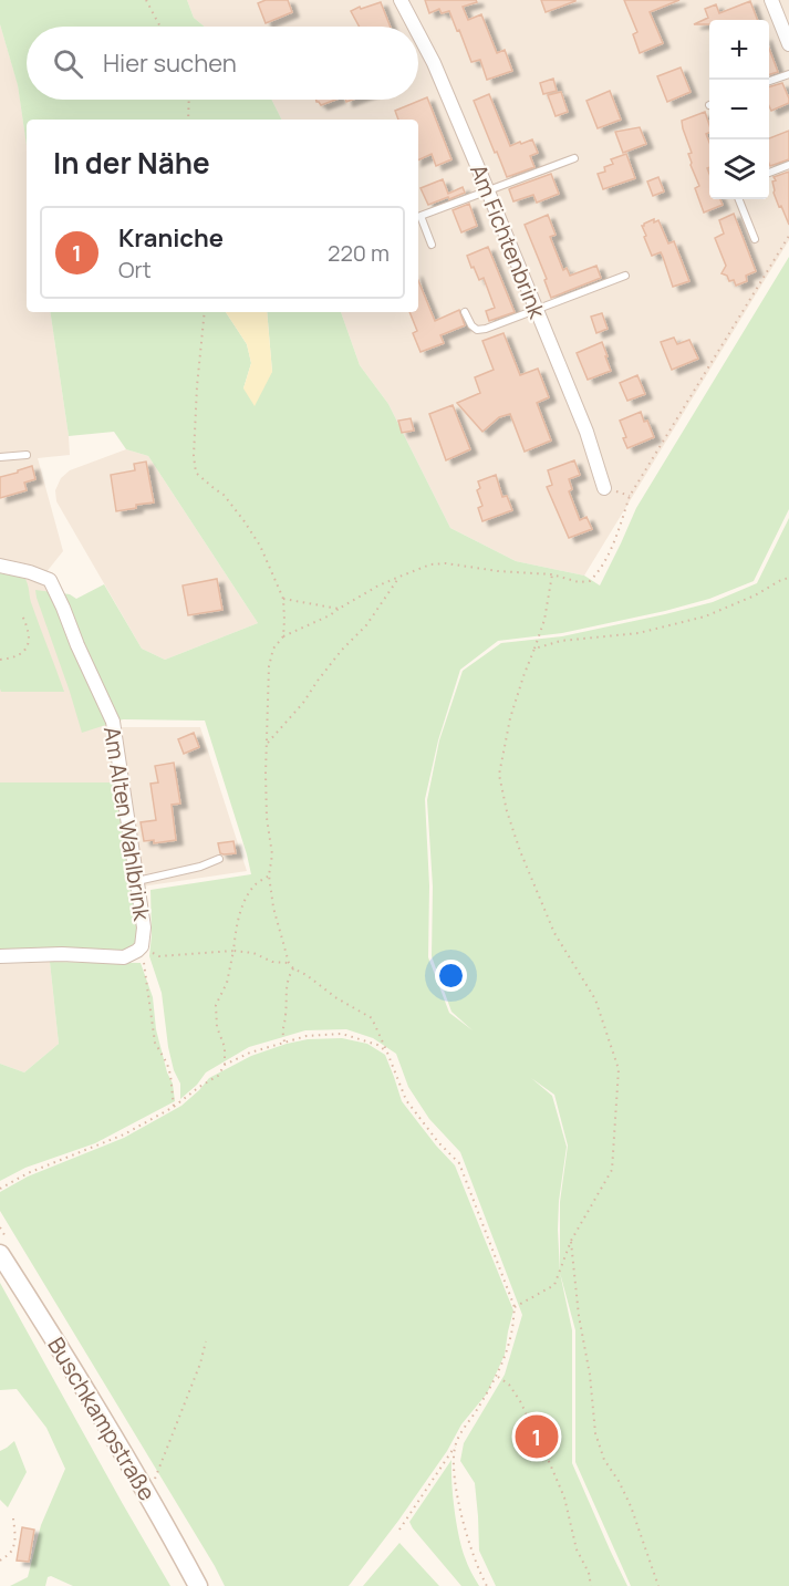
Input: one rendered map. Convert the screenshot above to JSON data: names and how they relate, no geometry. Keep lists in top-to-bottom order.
{
  "streets": {
    "main road": ["Buschkampstraße"],
    "street": ["Am Fichtenbrink", "Am Alten Wahlbrink"]
  },
  "page": {
    "map_buttons": ["+", "−"],
    "search": "Hier suchen",
    "heading": "In der Nähe",
    "list": [
      {
        "mark": "1",
        "name": "Kraniche",
        "note": "Ort",
        "value": "220 m"
      }
    ],
    "pins": "1"
  }
}
